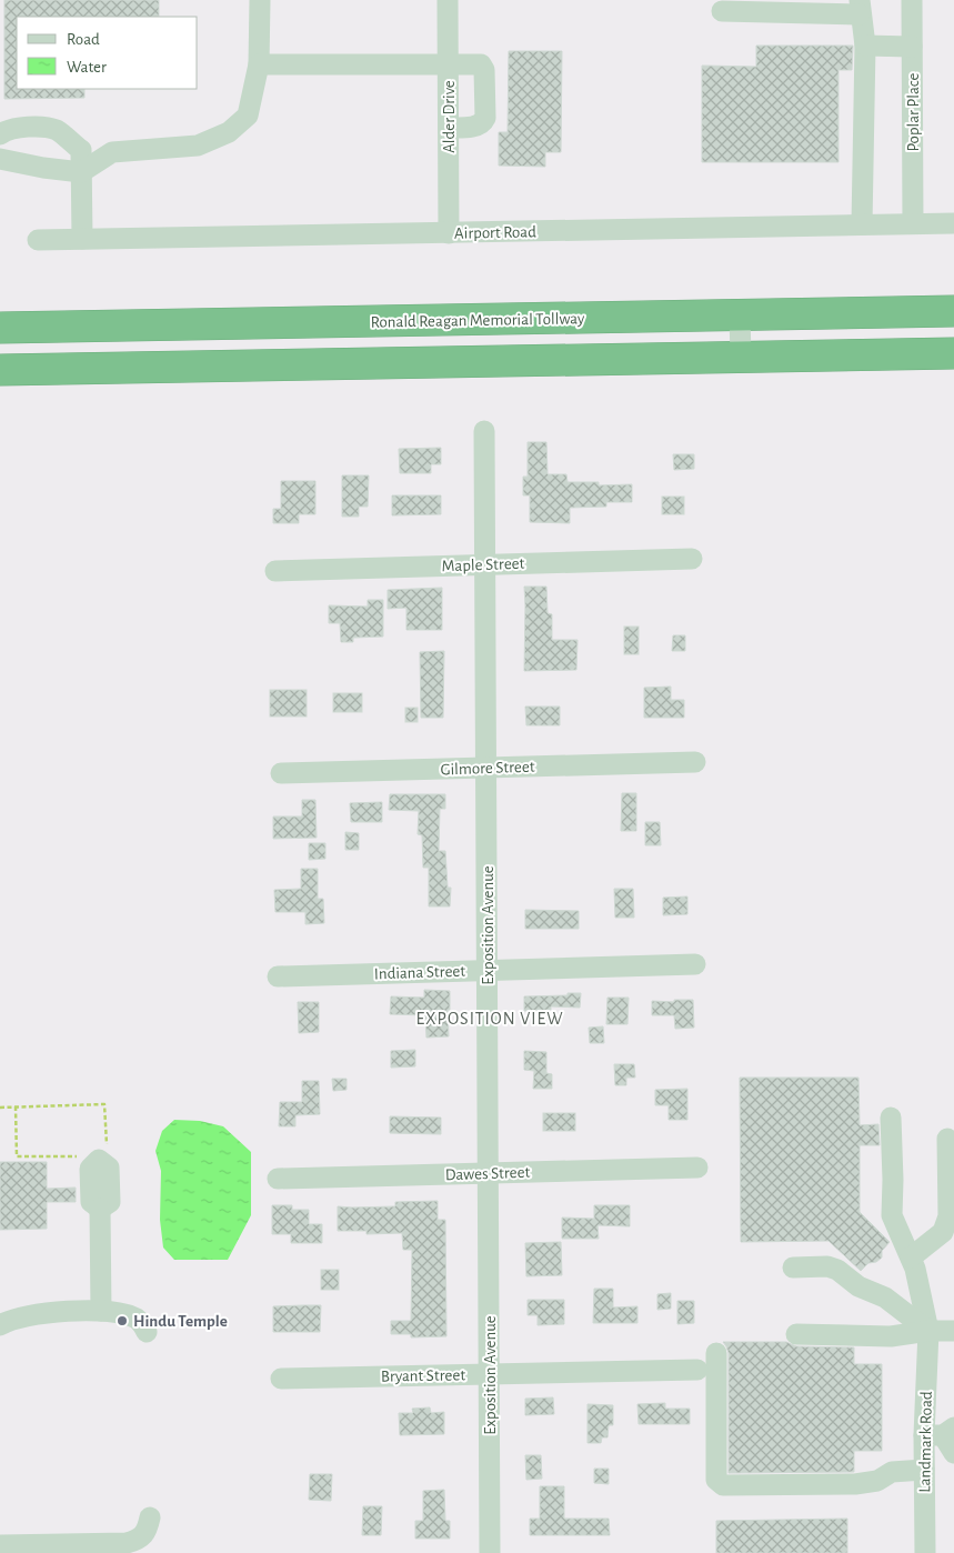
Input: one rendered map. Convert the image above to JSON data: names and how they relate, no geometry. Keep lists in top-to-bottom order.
{
  "streets": {
    "highway": ["Ronald Reagan Memorial Tollway"],
    "street": [
      "Poplar Place",
      "Alder Drive",
      "Airport Road",
      "Maple Street",
      "Gilmore Street",
      "Exposition Avenue",
      "Indiana Street",
      "Dawes Street",
      "Bryant Street",
      "Landmark Road"
    ]
  },
  "crossings": [
    ["Poplar Place", "Airport Road"],
    ["Alder Drive", "Airport Road"],
    ["Maple Street", "Exposition Avenue"],
    ["Gilmore Street", "Exposition Avenue"],
    ["Exposition Avenue", "Indiana Street"],
    ["Exposition Avenue", "Dawes Street"],
    ["Exposition Avenue", "Bryant Street"]
  ],
  "districts": ["EXPOSITION VIEW"],
  "places": ["Hindu Temple"],
  "legend": ["Road", "Water"]
}
